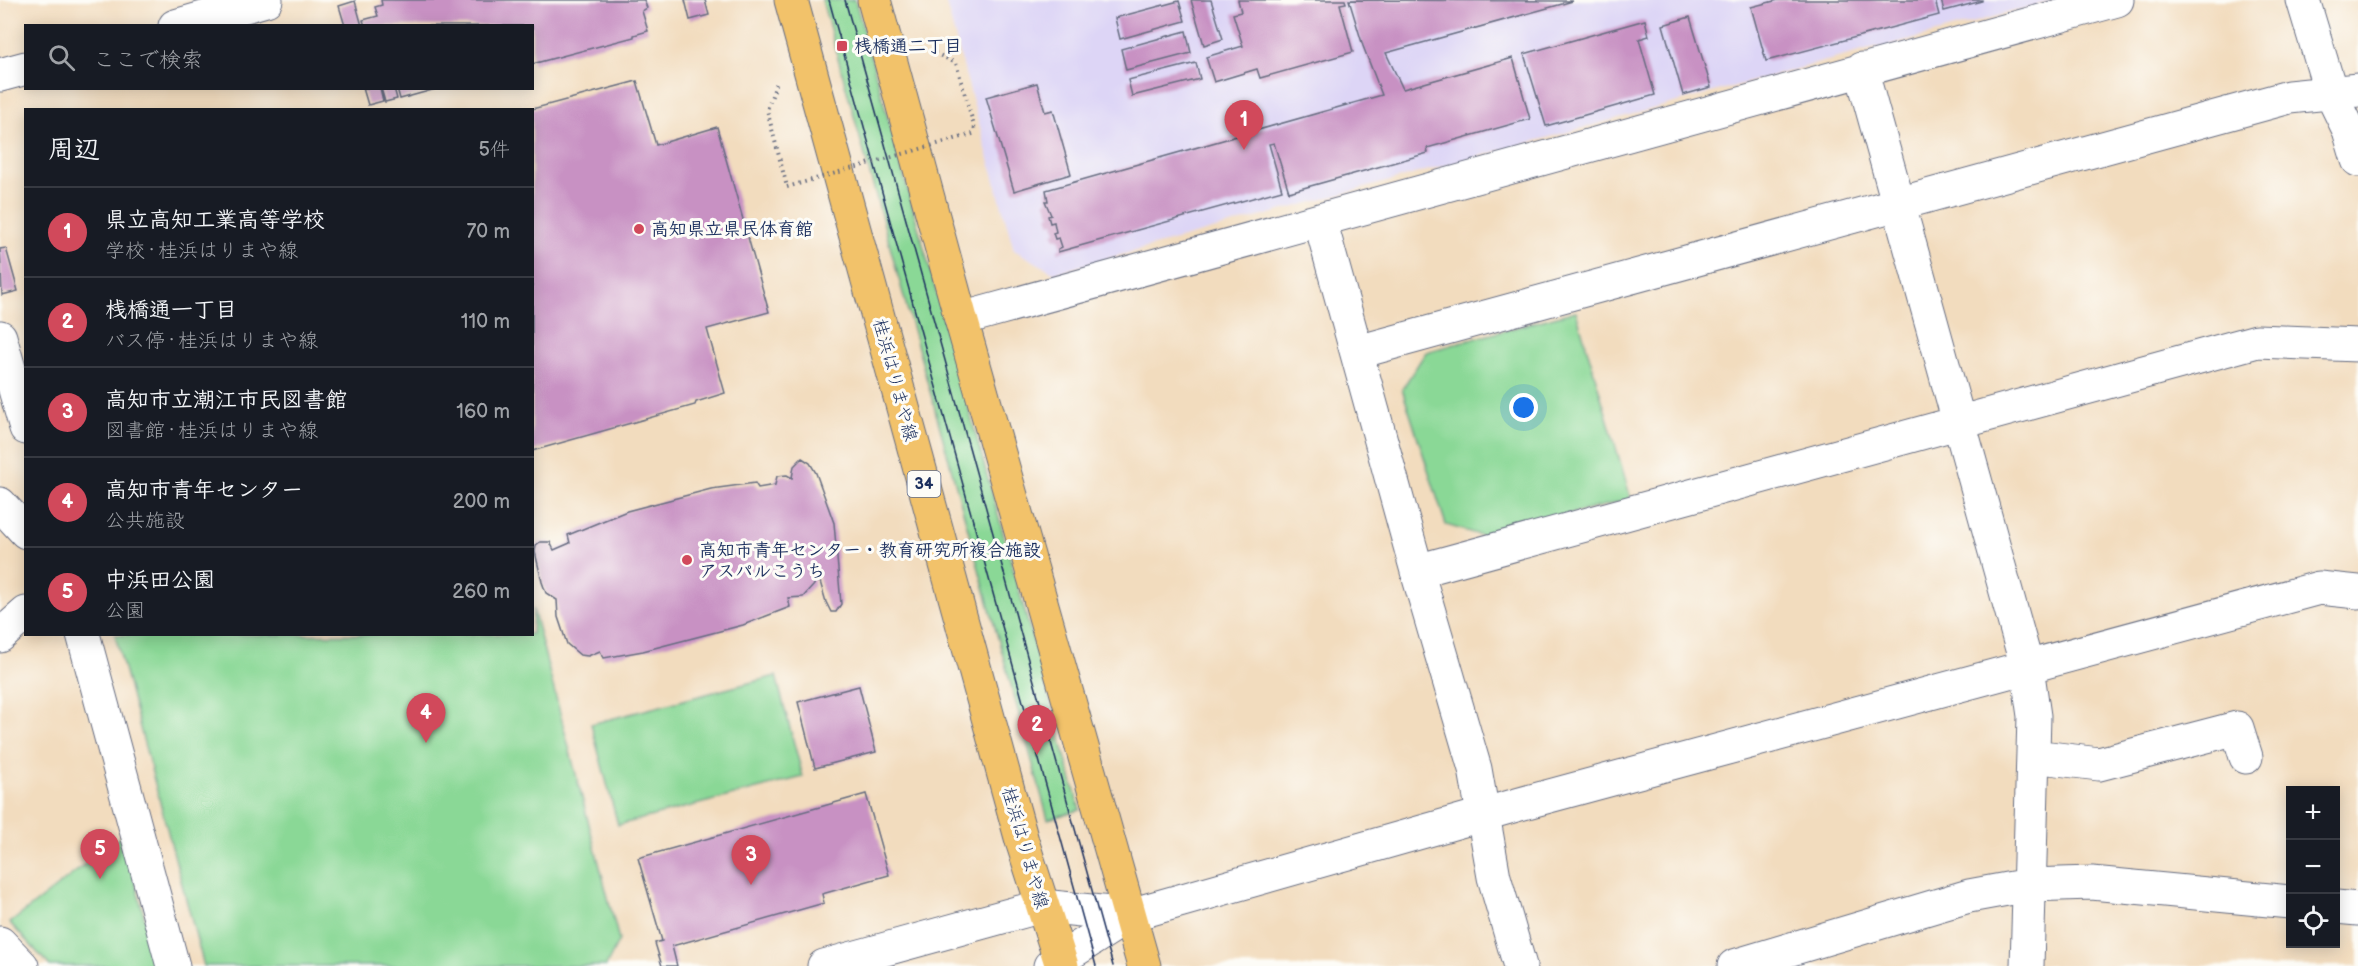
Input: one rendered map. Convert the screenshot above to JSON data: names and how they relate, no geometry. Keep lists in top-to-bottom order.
{
  "streets": {
    "main road": ["桂浜はりまや線", "34"]
  },
  "places": {
    "transit": ["桟橋通二丁目"],
    "other": ["高知県立県民体育館", "高知市青年センター・教育研究所複合施設 アスパルこうち"]
  },
  "page": {
    "search": "ここで検索",
    "pins": [
      "1",
      "4",
      "2",
      "5",
      "3"
    ],
    "heading": ["周辺", "5件"],
    "list": [
      {
        "mark": "1",
        "name": "県立高知工業高等学校",
        "note": "学校 · 桂浜はりまや線",
        "value": "70 m"
      },
      {
        "mark": "2",
        "name": "桟橋通一丁目",
        "note": "バス停 · 桂浜はりまや線",
        "value": "110 m"
      },
      {
        "mark": "3",
        "name": "高知市立潮江市民図書館",
        "note": "図書館 · 桂浜はりまや線",
        "value": "160 m"
      },
      {
        "mark": "4",
        "name": "高知市青年センター",
        "note": "公共施設",
        "value": "200 m"
      },
      {
        "mark": "5",
        "name": "中浜田公園",
        "note": "公園",
        "value": "260 m"
      }
    ],
    "map_buttons": ["+", "−"]
  }
}
